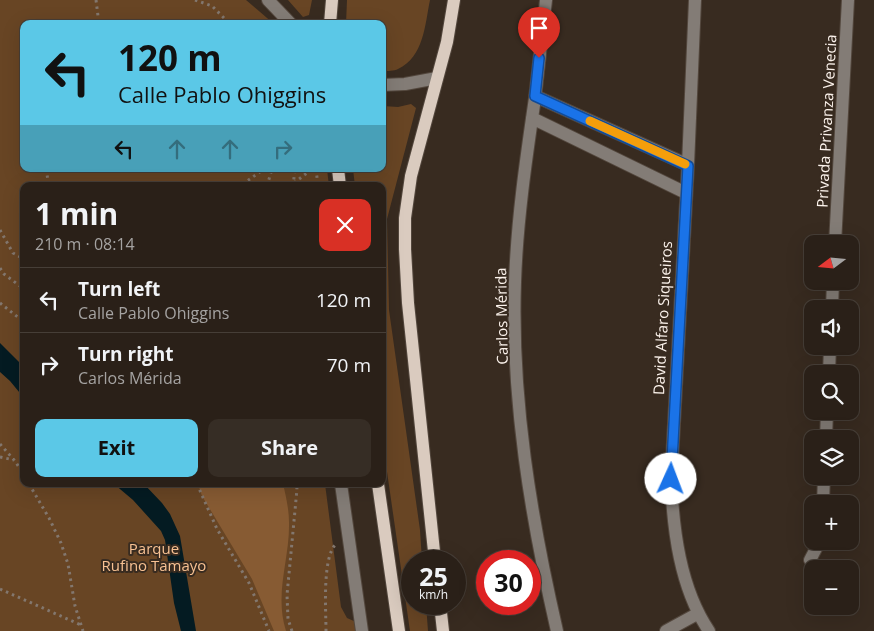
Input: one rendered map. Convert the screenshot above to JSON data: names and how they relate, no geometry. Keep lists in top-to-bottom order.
{
  "streets": {
    "street": ["Privada Privanza Venecia", "Carlos Mérida", "David Alfaro Siqueiros"]
  },
  "parks": ["Parque Rufino Tamayo"],
  "north": "left",
  "page": {
    "turn": ["120 m", "Calle Pablo Ohiggins"],
    "heading": ["1 min", "210 m · 08:14"],
    "map_buttons": ["+", "−"],
    "list": [
      {
        "name": "Turn left",
        "note": "Calle Pablo Ohiggins",
        "value": "120 m"
      },
      {
        "name": "Turn right",
        "note": "Carlos Mérida",
        "value": "70 m"
      }
    ],
    "buttons": ["Exit", "Share"],
    "speed": "25 km/h",
    "limit": "30"
  }
}
